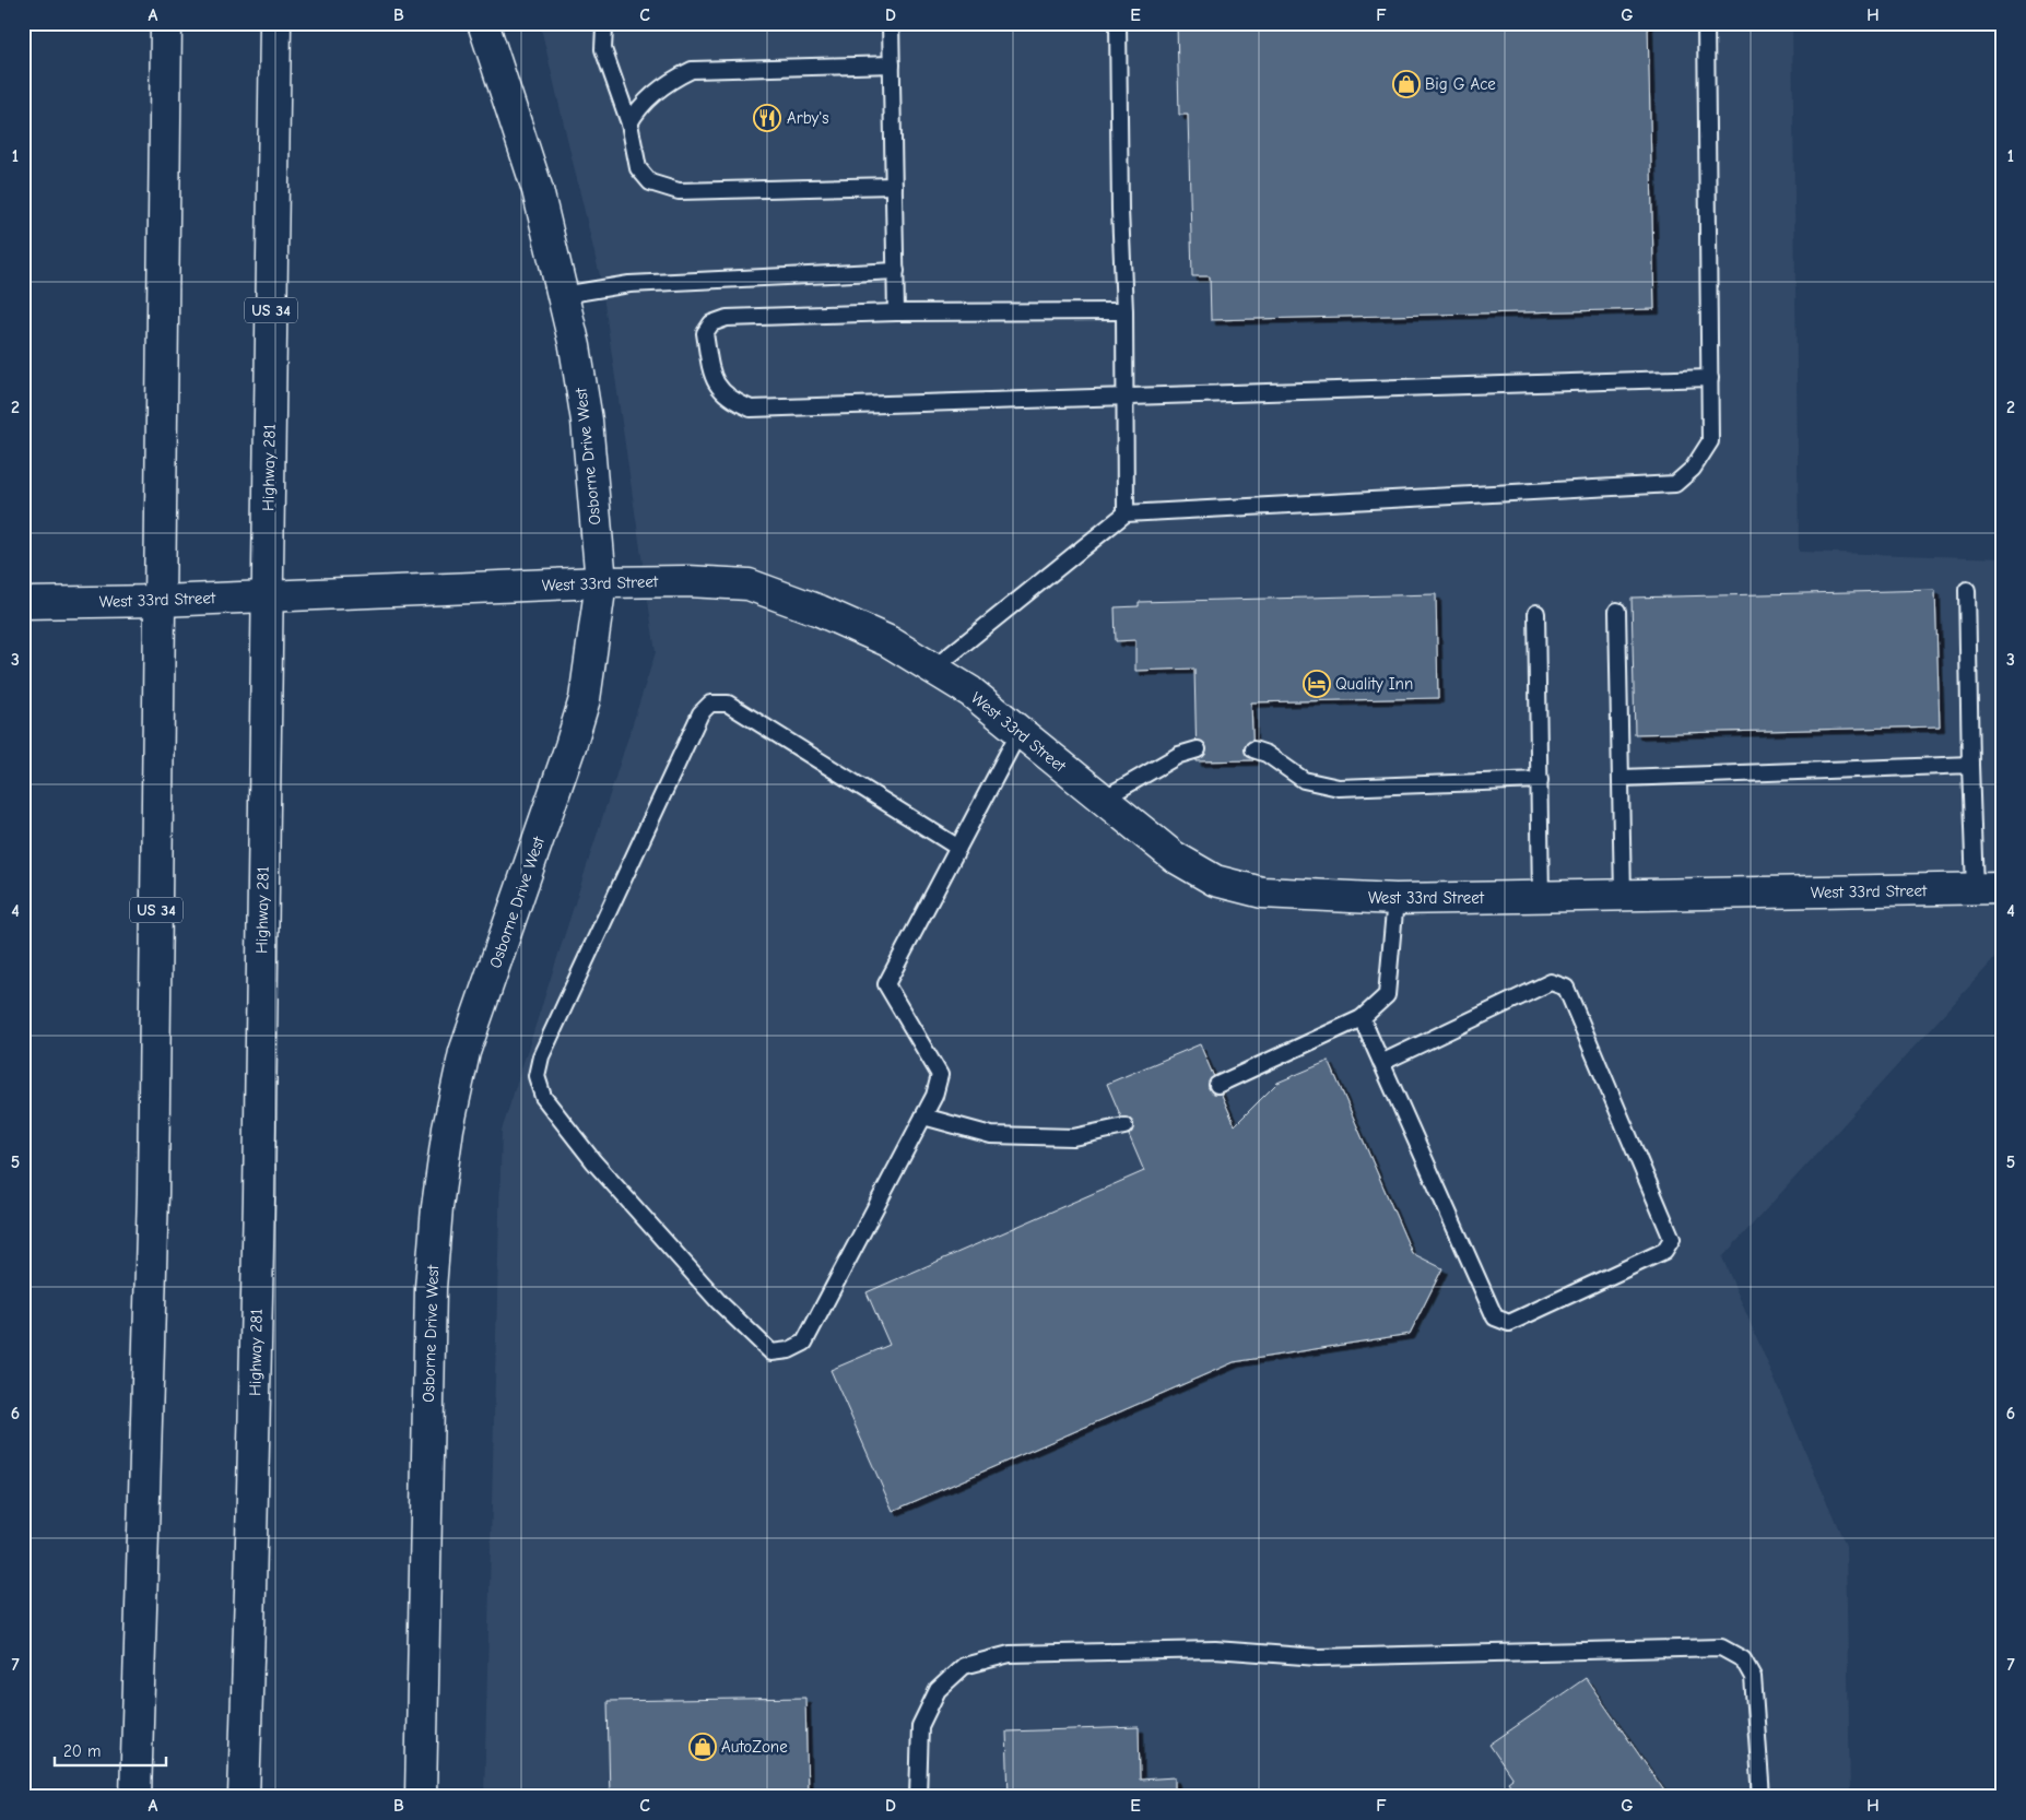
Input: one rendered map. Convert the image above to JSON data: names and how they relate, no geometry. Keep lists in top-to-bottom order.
{
  "streets": {
    "main road": [
      "US 34",
      "Osborne Drive West",
      "Highway 281",
      "West 33rd Street"
    ]
  },
  "crossings": [
    ["US 34", "West 33rd Street"],
    ["Osborne Drive West", "West 33rd Street"],
    ["Highway 281", "West 33rd Street"]
  ],
  "places": {
    "shop": ["Big G Ace", "AutoZone"],
    "restaurant": ["Arby's"],
    "hotel": ["Quality Inn"]
  },
  "scale_bar": "20 m",
  "grid": {
    "columns": [
      "A",
      "B",
      "C",
      "D",
      "E",
      "F",
      "G",
      "H"
    ],
    "rows": [
      "1",
      "2",
      "3",
      "4",
      "5",
      "6",
      "7"
    ]
  }
}
